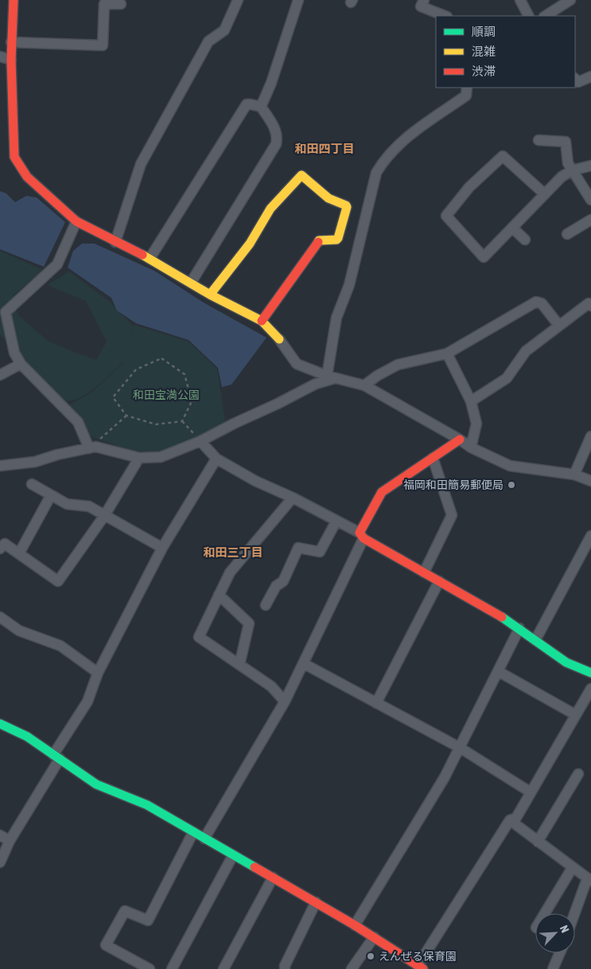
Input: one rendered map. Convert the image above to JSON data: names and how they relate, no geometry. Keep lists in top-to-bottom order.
{
  "districts": ["和田四丁目", "和田三丁目"],
  "parks": ["和田宝満公園"],
  "places": ["福岡和田簡易郵便局", "えんぜる保育園"],
  "legend": ["順調", "混雑", "渋滞"],
  "north": "top right"
}
